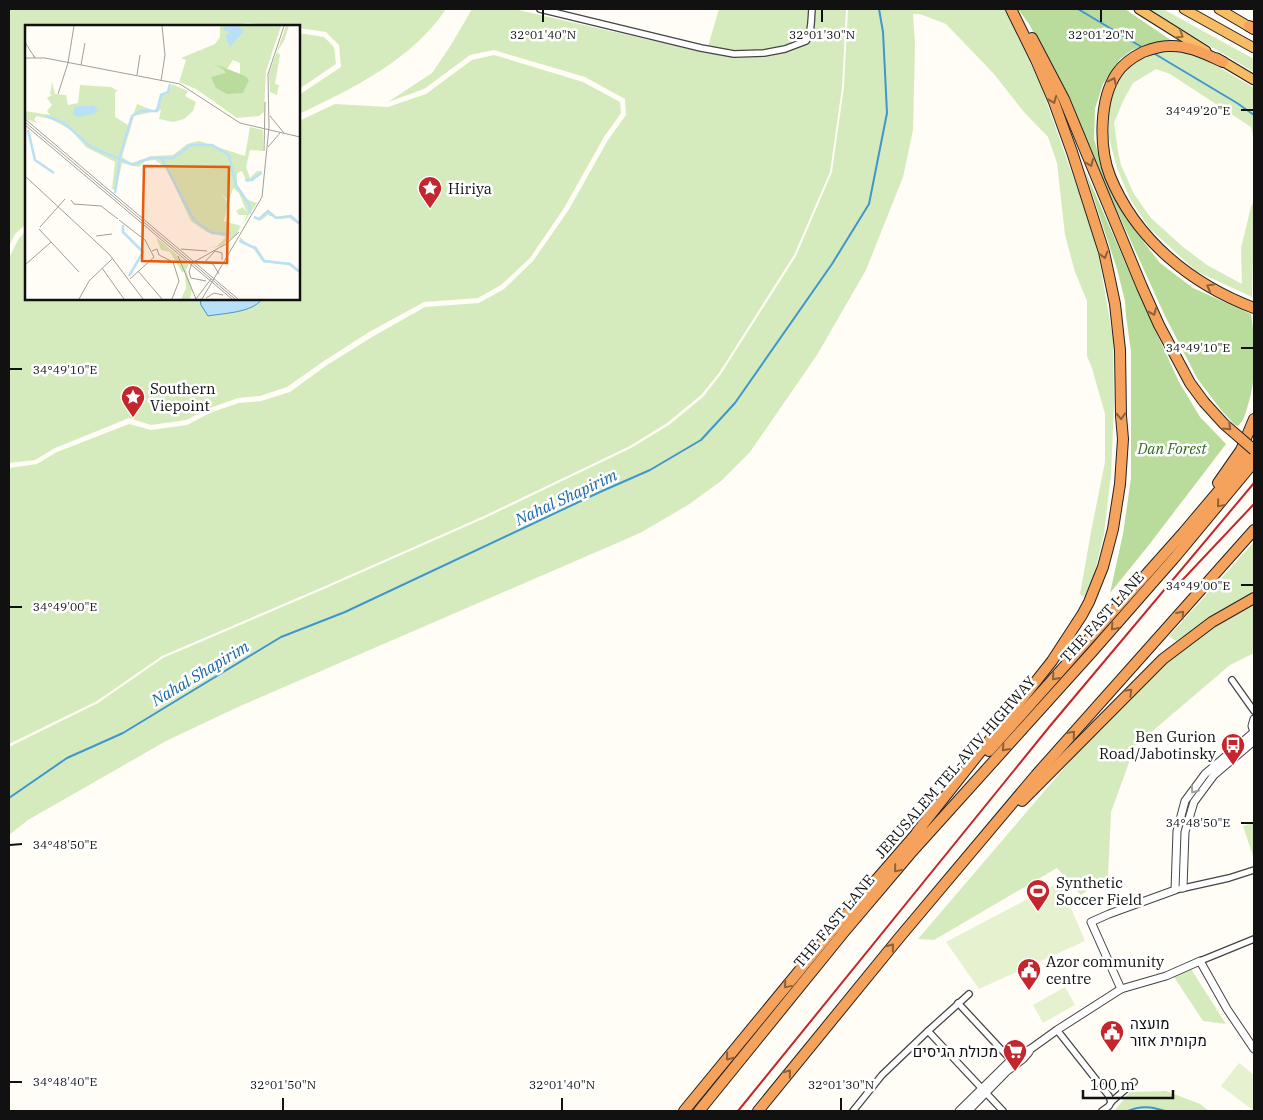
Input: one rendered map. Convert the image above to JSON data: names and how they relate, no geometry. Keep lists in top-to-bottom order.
{
  "streets": {
    "highway": ["THE FAST LANE", "JERUSALEM TEL-AVIV HIGHWAY"]
  },
  "water": ["Nahal Shapirim"],
  "parks": ["Dan Forest"],
  "places": {
    "place": ["Hiriya", "Southern Viepoint"],
    "bus stop": ["Ben Gurion Road/Jabotinsky"],
    "sports": ["Synthetic Soccer Field"],
    "public building": ["Azor community centre", "מועצה מקומית אזור"],
    "supermarket": ["מכולת הגיסים"]
  },
  "scale_bar": "100 m",
  "coordinates": [
    "32°01'40\"N",
    "32°01'30\"N",
    "32°01'20\"N",
    "34°49'20\"E",
    "34°49'10\"E",
    "34°49'00\"E",
    "34°48'50\"E",
    "34°48'40\"E",
    "32°01'50\"N"
  ]
}
